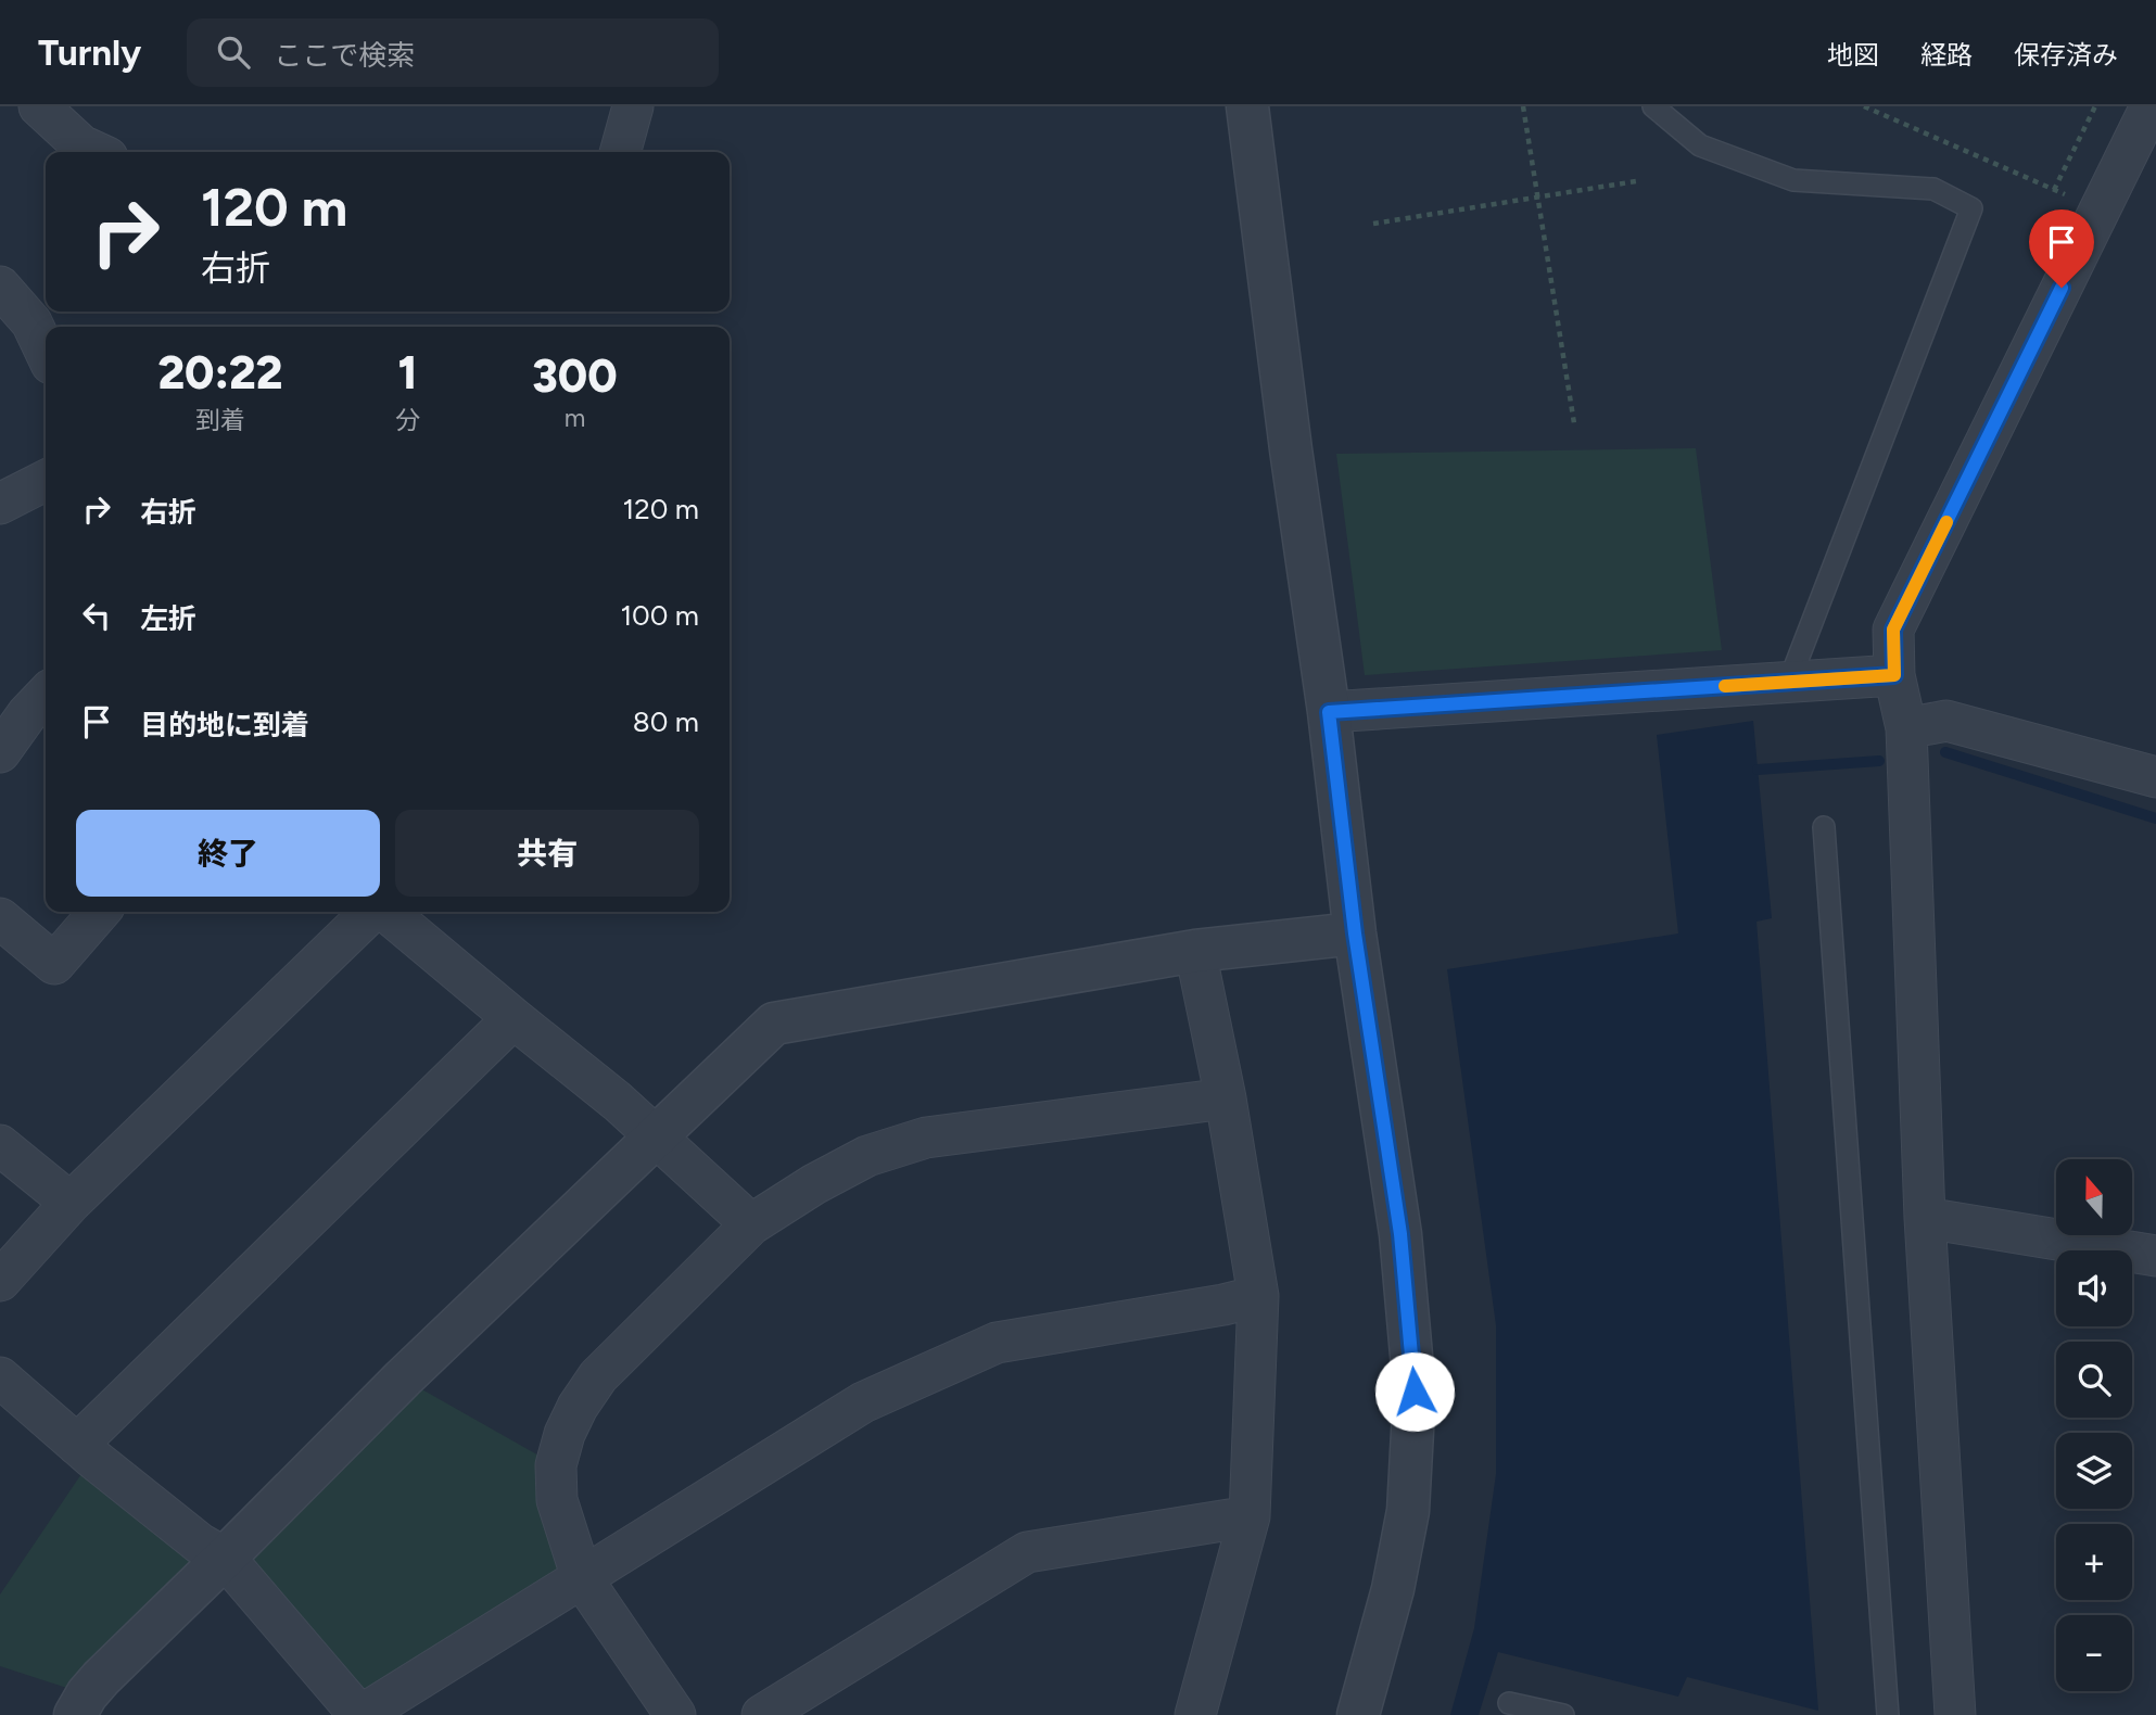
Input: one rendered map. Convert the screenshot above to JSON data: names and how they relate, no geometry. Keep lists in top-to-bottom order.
{
  "north": "top",
  "page": {
    "header": "Turnly",
    "search": "ここで検索",
    "nav": ["地図", "経路", "保存済み"],
    "turn": ["120 m", "右折"],
    "eta": [
      "20:22",
      "到着",
      "1",
      "分",
      "300",
      "m"
    ],
    "list": [
      {
        "name": "右折",
        "value": "120 m"
      },
      {
        "name": "左折",
        "value": "100 m"
      },
      {
        "name": "目的地に到着",
        "value": "80 m"
      }
    ],
    "buttons": ["終了", "共有"],
    "map_buttons": ["+", "−"]
  }
}
